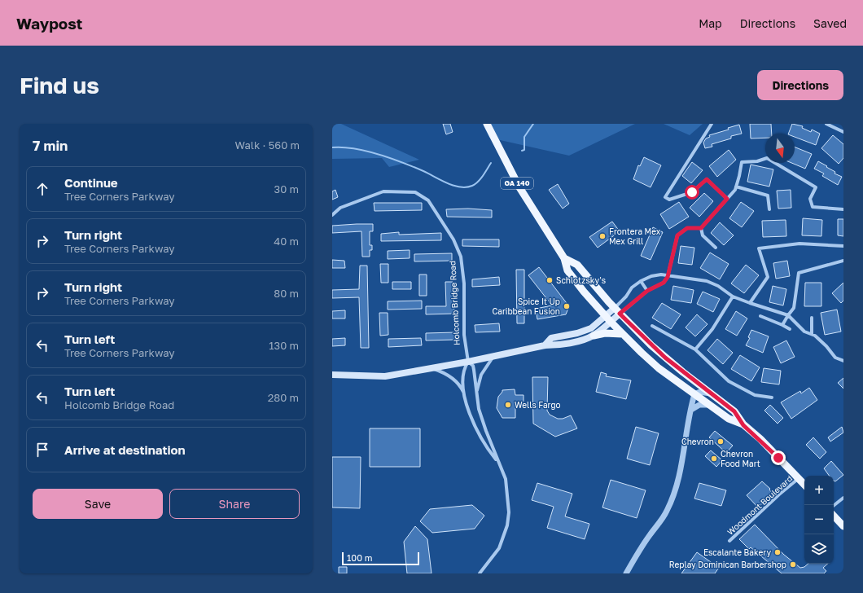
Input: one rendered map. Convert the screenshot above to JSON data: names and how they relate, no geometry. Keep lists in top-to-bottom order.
{
  "streets": {
    "main road": ["GA 140"],
    "street": ["Holcomb Bridge Road", "Woodmont Boulevard"]
  },
  "crossings": [
    ["GA 140", "Woodmont Boulevard"]
  ],
  "places": [
    "Frontera Mex Mex Grill",
    "Schlotzsky's",
    "Spice It Up Caribbean Fusion",
    "Wells Fargo",
    "Chevron",
    "Chevron Food Mart",
    "Escalante Bakery",
    "Replay Dominican Barbershop"
  ],
  "scale_bar": "100 m",
  "north": "bottom",
  "page": {
    "header": "Waypost",
    "nav": ["Map", "Directions", "Saved"],
    "buttons": [
      "Directions",
      ["Save", "Share"]
    ],
    "title": "Find us",
    "heading": ["7 min", "Walk · 560 m"],
    "list": [
      ["Continue", "Tree Corners Parkway", "30 m"],
      ["Turn right", "Tree Corners Parkway", "40 m"],
      ["Turn right", "Tree Corners Parkway", "80 m"],
      ["Turn left", "Tree Corners Parkway", "130 m"],
      ["Turn left", "Holcomb Bridge Road", "280 m"],
      "Arrive at destination"
    ],
    "map_buttons": ["+", "−"],
    "scale": "100 m"
  }
}
